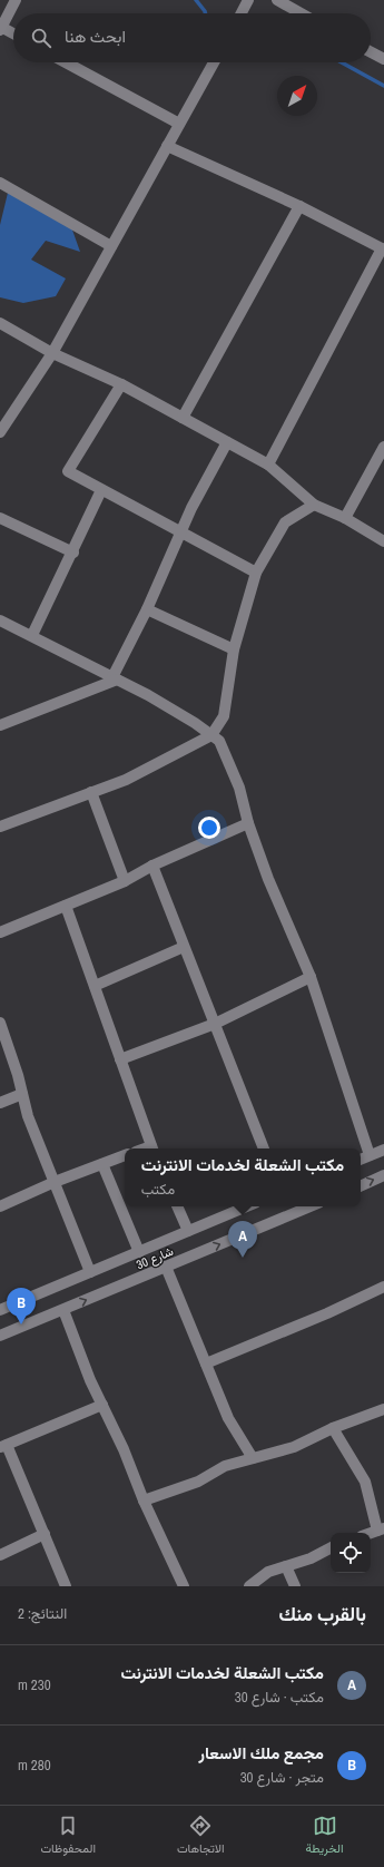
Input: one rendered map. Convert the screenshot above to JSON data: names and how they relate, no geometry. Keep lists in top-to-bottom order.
{
  "streets": {
    "street": ["شارع 30"]
  },
  "north": "top right",
  "page": {
    "search": "ابحث هنا",
    "popup": ["مكتب الشعلة لخدمات الانترنت", "مكتب"],
    "pins": ["A", "B"],
    "heading": ["بالقرب منك", "النتائج: 2"],
    "list": [
      {
        "mark": "A",
        "name": "مكتب الشعلة لخدمات الانترنت",
        "note": "مكتب · شارع 30",
        "value": "230 m"
      },
      {
        "mark": "B",
        "name": "مجمع ملك الاسعار",
        "note": "متجر · شارع 30",
        "value": "280 m"
      }
    ],
    "nav": ["الخريطة", "الاتجاهات", "المحفوظات"]
  }
}
